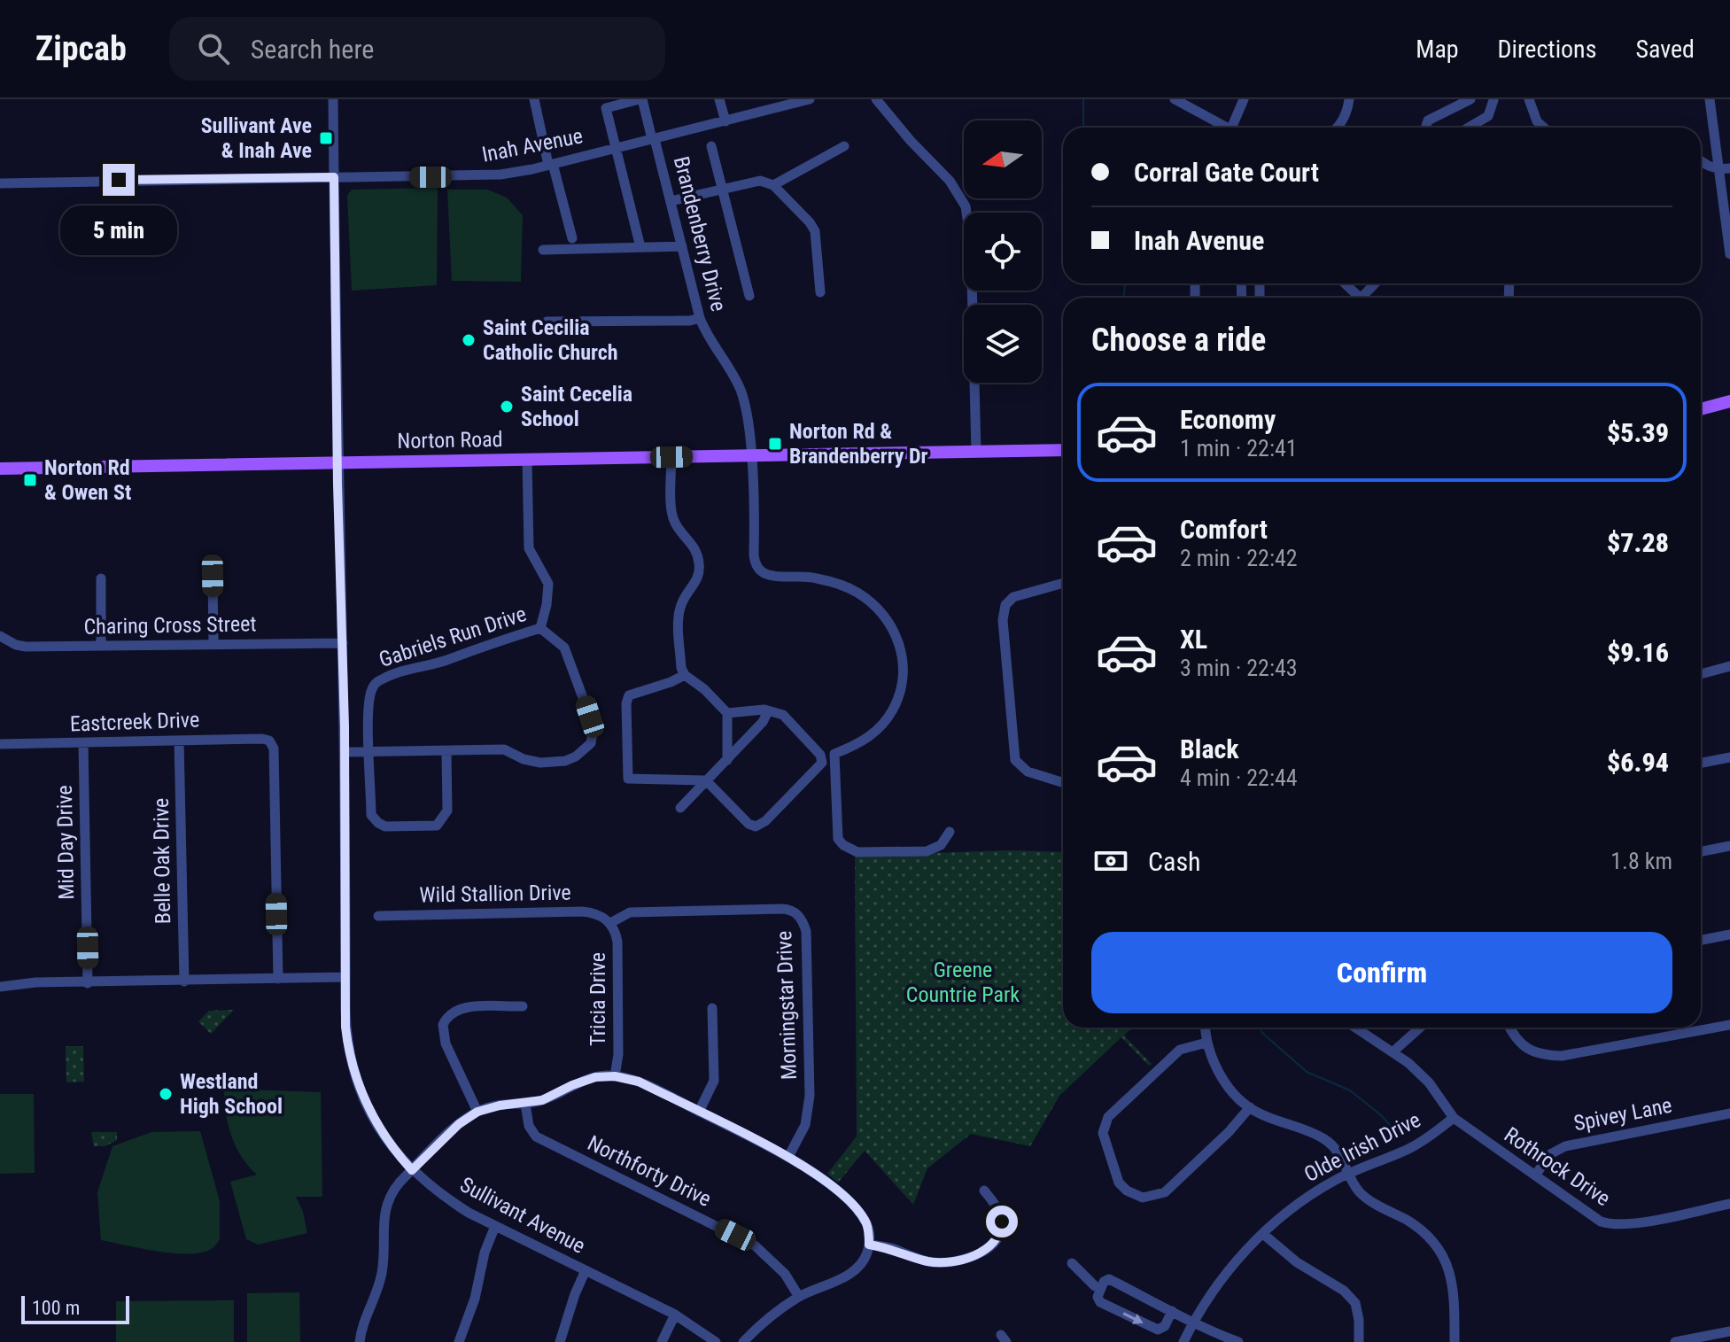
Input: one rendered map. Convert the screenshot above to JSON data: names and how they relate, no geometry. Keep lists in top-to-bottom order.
{
  "streets": {
    "main road": ["Norton Road"],
    "street": [
      "Inah Avenue",
      "Brandenberry Drive",
      "Charing Cross Street",
      "Gabriels Run Drive",
      "Eastcreek Drive",
      "Mid Day Drive",
      "Belle Oak Drive",
      "Wild Stallion Drive",
      "Tricia Drive",
      "Morningstar Drive",
      "Spivey Lane",
      "Olde Irish Drive",
      "Rothrock Drive",
      "Northforty Drive",
      "Sullivant Avenue"
    ]
  },
  "crossings": [
    ["Inah Avenue", "Brandenberry Drive"],
    ["Inah Avenue", "Sullivant Avenue"],
    ["Brandenberry Drive", "Norton Road"],
    ["Norton Road", "Sullivant Avenue"],
    ["Charing Cross Street", "Sullivant Avenue"],
    ["Eastcreek Drive", "Mid Day Drive"],
    ["Eastcreek Drive", "Belle Oak Drive"],
    ["Wild Stallion Drive", "Tricia Drive"],
    ["Wild Stallion Drive", "Morningstar Drive"],
    ["Tricia Drive", "Morningstar Drive"],
    ["Spivey Lane", "Rothrock Drive"],
    ["Olde Irish Drive", "Rothrock Drive"]
  ],
  "parks": ["Greene Countrie Park"],
  "places": {
    "transit": ["Sullivant Ave & Inah Ave", "Norton Rd & Brandenberry Dr", "Norton Rd & Owen St"],
    "other": ["Saint Cecilia Catholic Church", "Saint Cecelia School", "Westland High School"]
  },
  "scale_bar": "100 m",
  "north": "left",
  "page": {
    "header": "Zipcab",
    "search": "Search here",
    "nav": ["Map", "Directions", "Saved"],
    "banner": ["Corral Gate Court", "Inah Avenue"],
    "bubble": "5 min",
    "heading": "Choose a ride",
    "list": [
      {
        "name": "Economy",
        "note": "1 min · 22:41",
        "value": "$5.39"
      },
      {
        "name": "Comfort",
        "note": "2 min · 22:42",
        "value": "$7.28"
      },
      {
        "name": "XL",
        "note": "3 min · 22:43",
        "value": "$9.16"
      },
      {
        "name": "Black",
        "note": "4 min · 22:44",
        "value": "$6.94"
      }
    ],
    "pay": ["Cash", "1.8 km"],
    "buttons": "Confirm",
    "scale": "100 m"
  }
}
